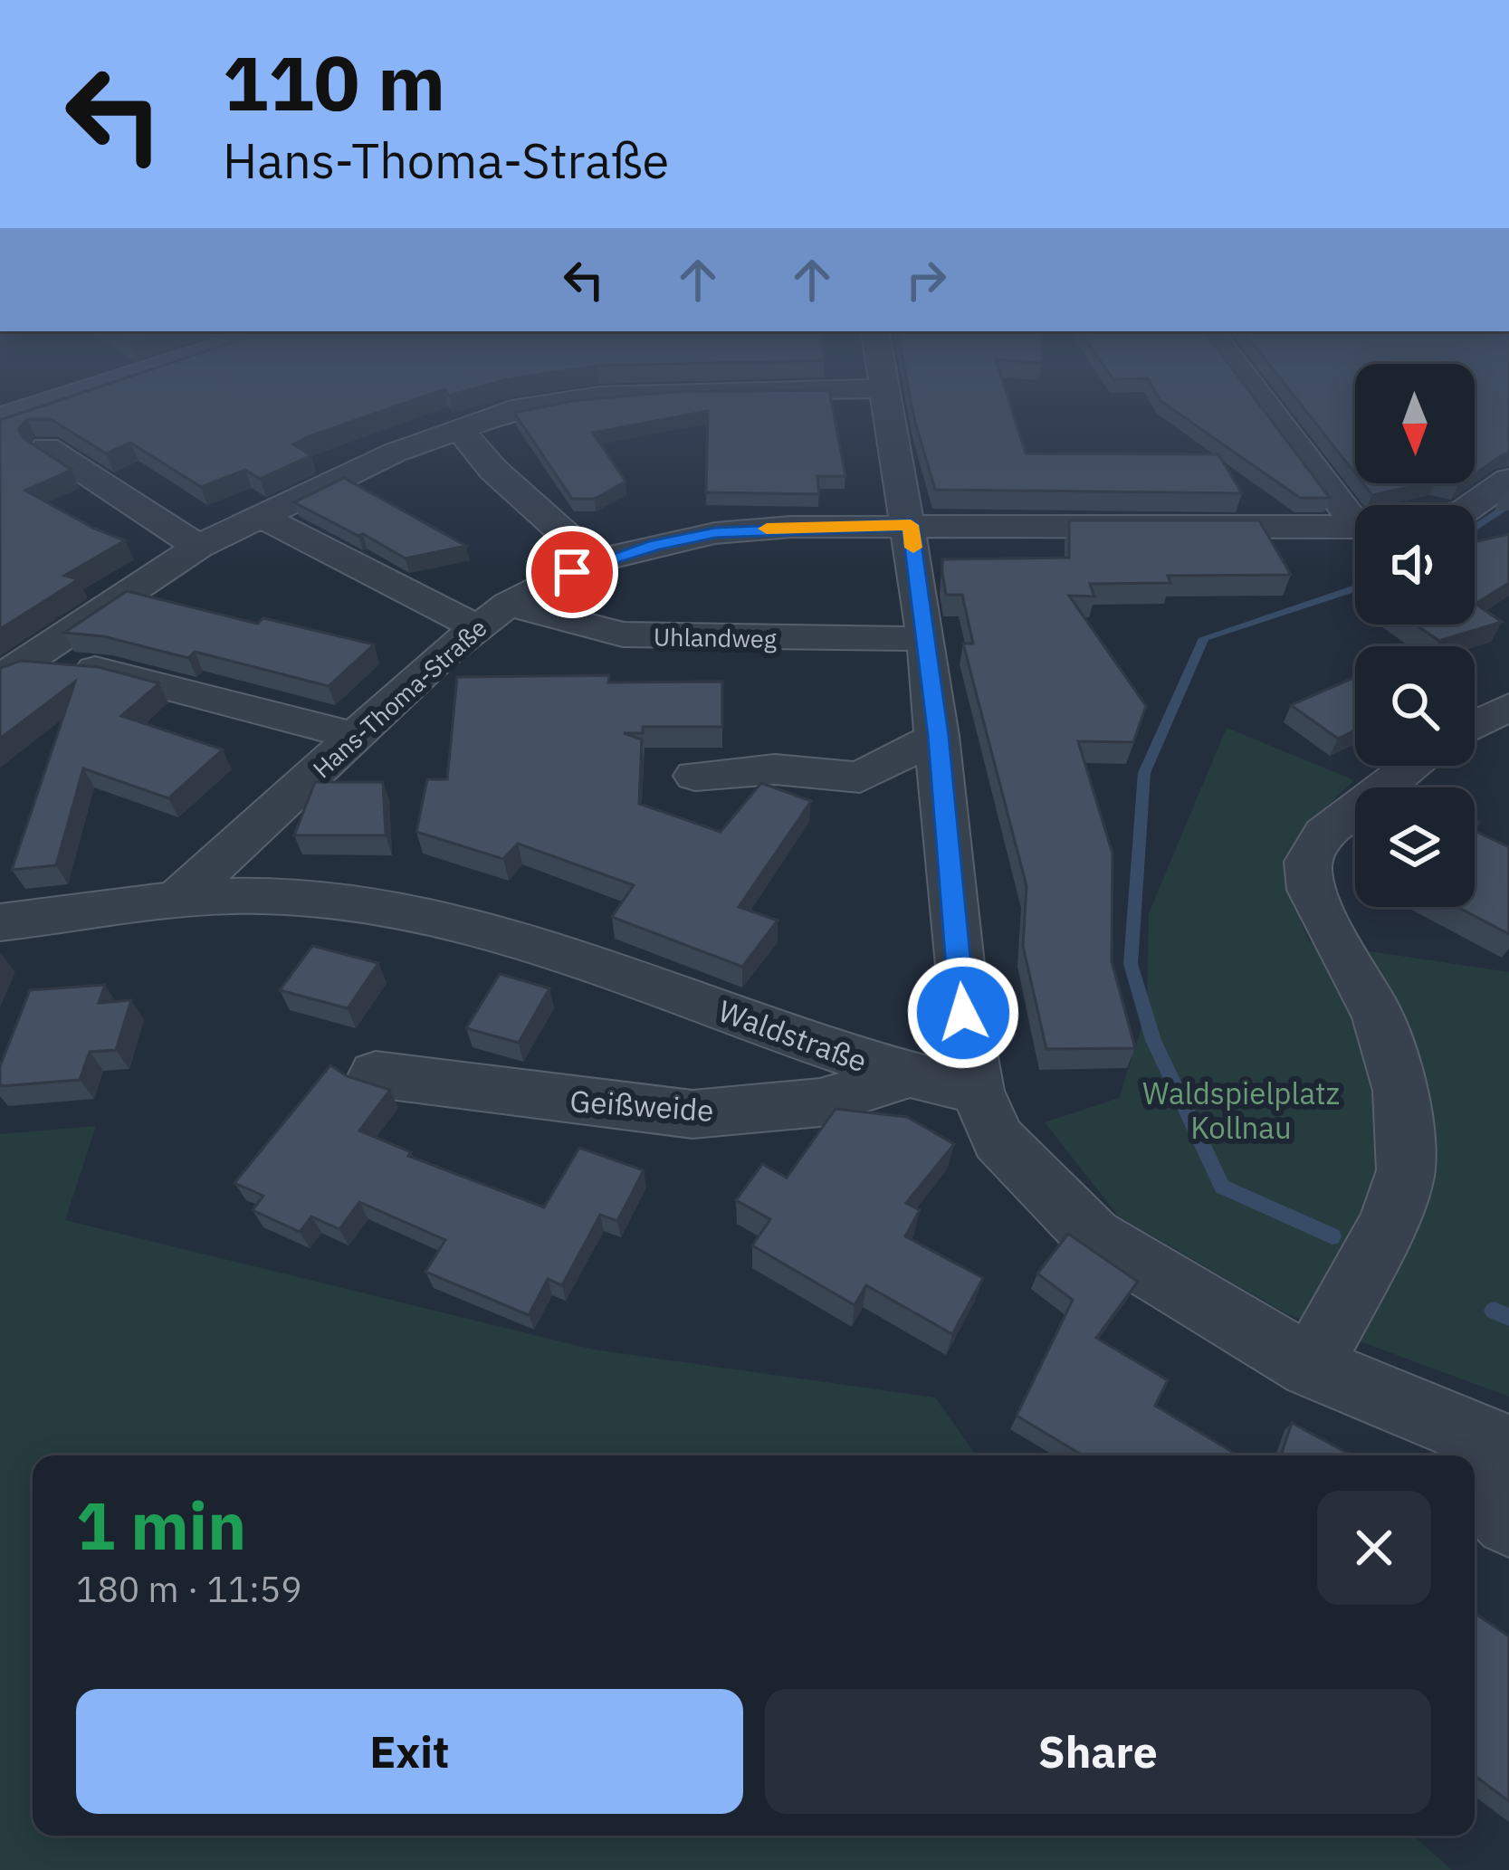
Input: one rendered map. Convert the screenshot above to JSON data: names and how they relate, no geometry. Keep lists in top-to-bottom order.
{
  "streets": {
    "street": [
      "Uhlandweg",
      "Hans-Thoma-Straße",
      "Waldstraße",
      "Geißweide"
    ]
  },
  "crossings": [
    ["Uhlandweg", "Hans-Thoma-Straße"],
    ["Hans-Thoma-Straße", "Waldstraße"],
    ["Waldstraße", "Geißweide"]
  ],
  "parks": ["Waldspielplatz Kollnau"],
  "north": "bottom",
  "page": {
    "turn": ["110 m", "Hans-Thoma-Straße"],
    "heading": ["1 min", "180 m · 11:59"],
    "buttons": ["Exit", "Share"]
  }
}
